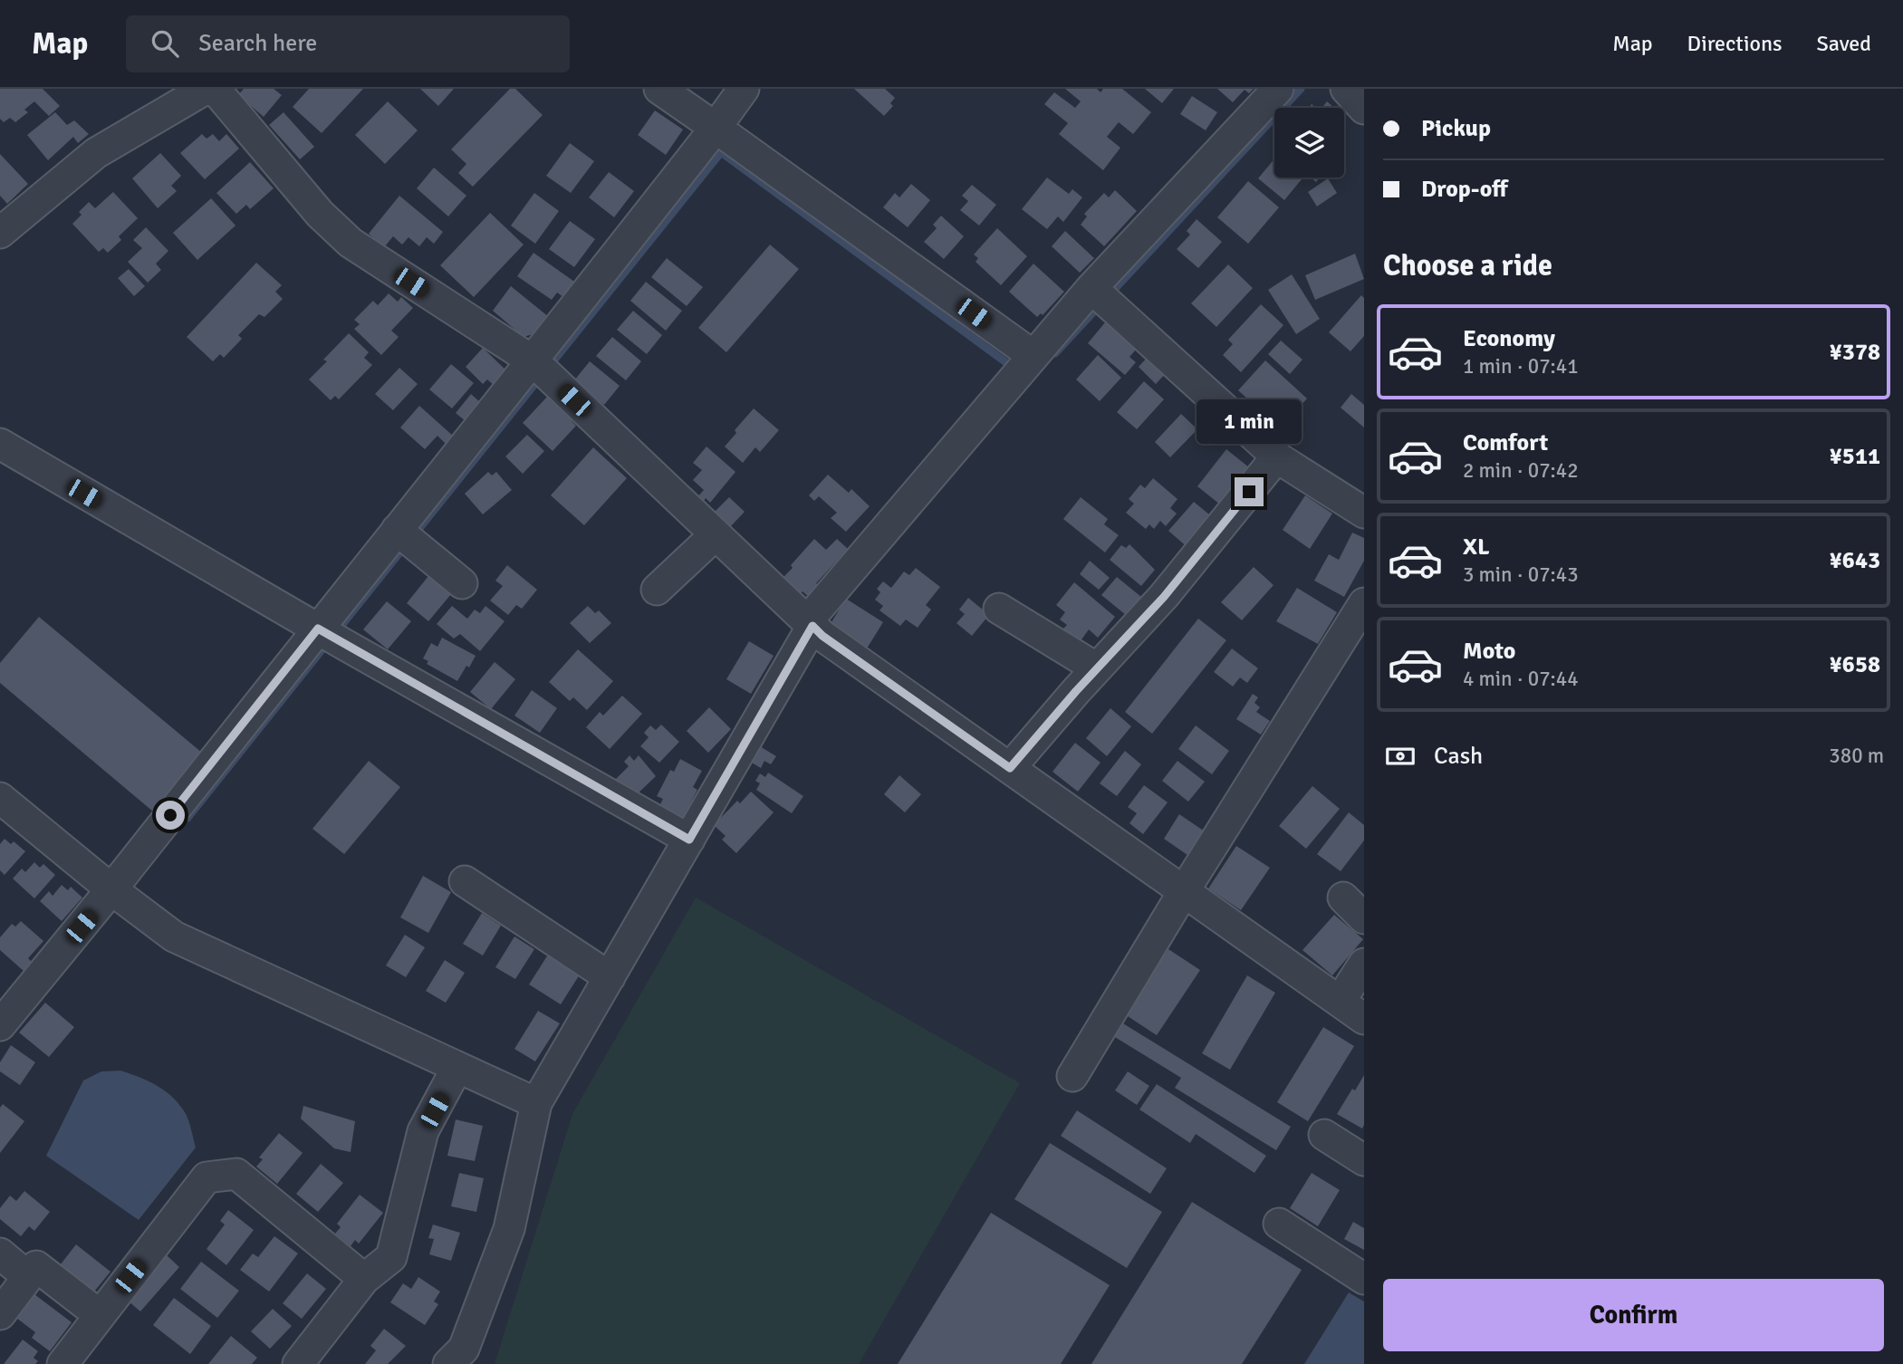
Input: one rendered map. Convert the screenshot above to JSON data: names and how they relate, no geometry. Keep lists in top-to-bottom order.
{
  "page": {
    "header": "Map",
    "search": "Search here",
    "nav": ["Map", "Directions", "Saved"],
    "banner": ["Pickup", "Drop-off"],
    "heading": "Choose a ride",
    "list": [
      {
        "name": "Economy",
        "note": "1 min · 07:41",
        "value": "¥378"
      },
      {
        "name": "Comfort",
        "note": "2 min · 07:42",
        "value": "¥511"
      },
      {
        "name": "XL",
        "note": "3 min · 07:43",
        "value": "¥643"
      },
      {
        "name": "Moto",
        "note": "4 min · 07:44",
        "value": "¥658"
      }
    ],
    "bubble": "1 min",
    "pay": ["Cash", "380 m"],
    "buttons": "Confirm"
  }
}
